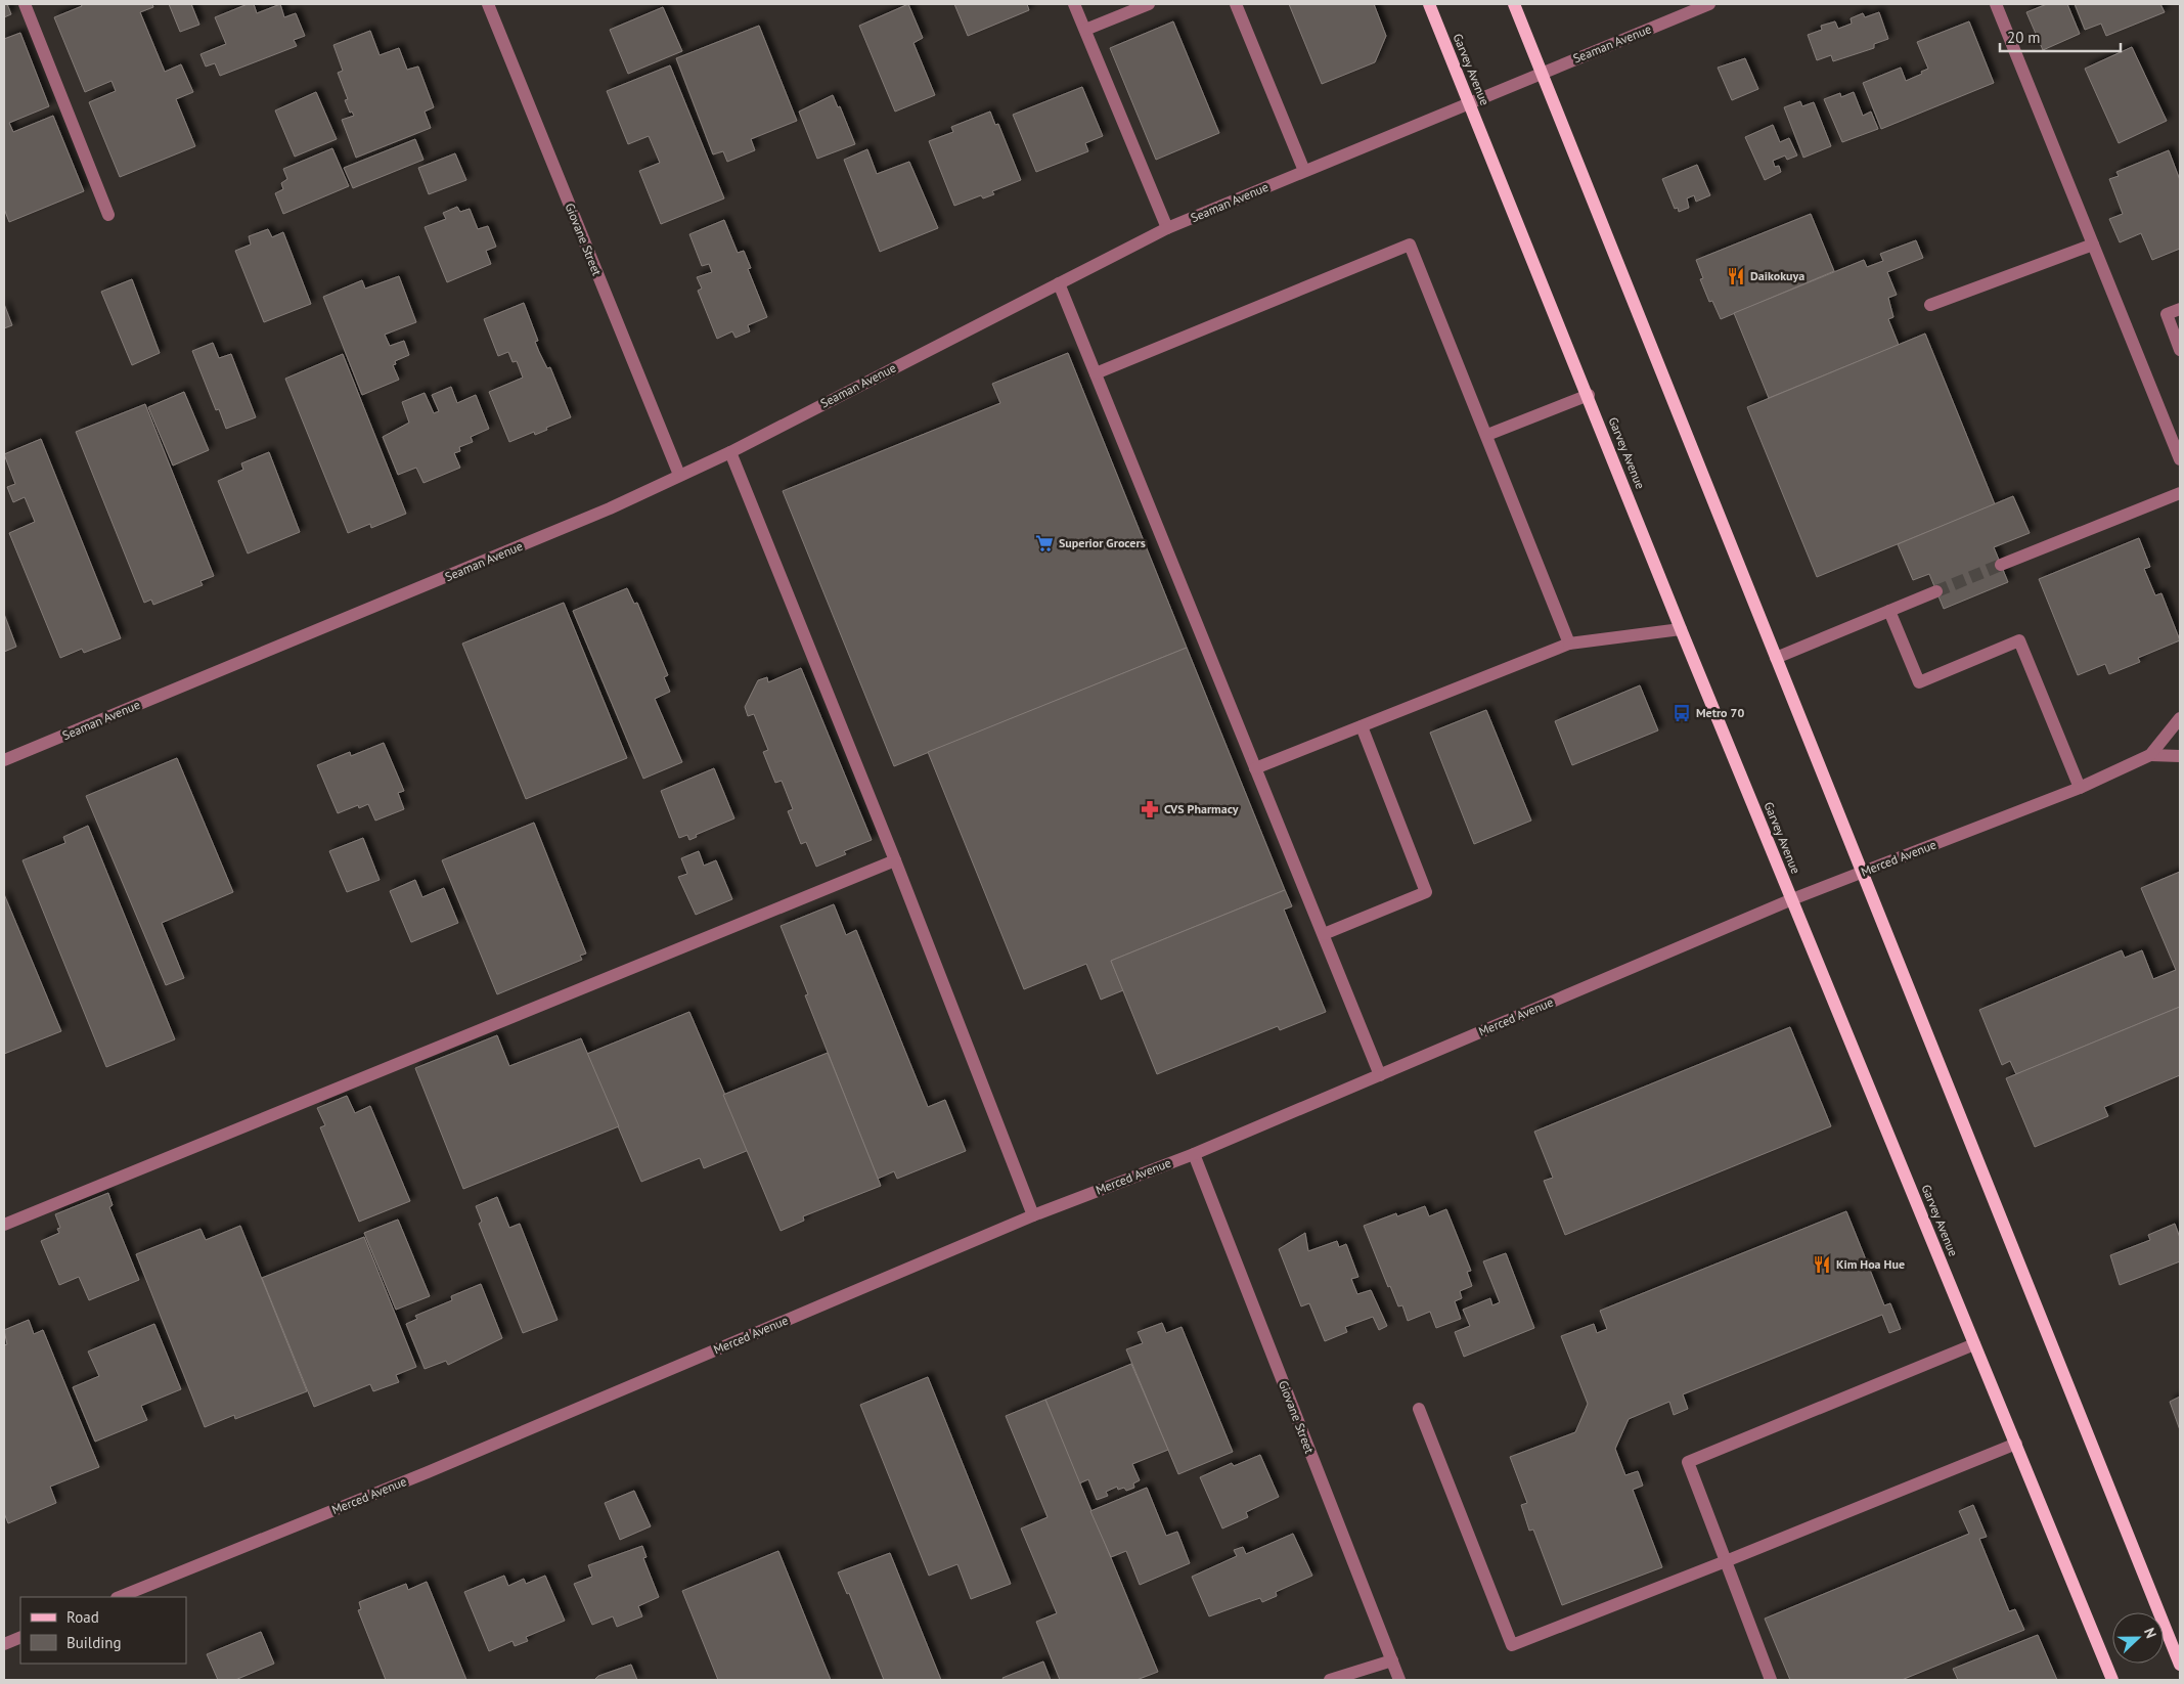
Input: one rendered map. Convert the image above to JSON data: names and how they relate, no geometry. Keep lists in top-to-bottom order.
{
  "streets": {
    "main road": ["Garvey Avenue"],
    "street": ["Seaman Avenue", "Giovane Street", "Merced Avenue"]
  },
  "crossings": [
    ["Seaman Avenue", "Garvey Avenue"],
    ["Seaman Avenue", "Giovane Street"],
    ["Garvey Avenue", "Merced Avenue"],
    ["Giovane Street", "Merced Avenue"]
  ],
  "places": {
    "restaurant": ["Daikokuya", "Kim Hoa Hue"],
    "supermarket": ["Superior Grocers"],
    "bus stop": ["Metro 70"],
    "pharmacy": ["CVS Pharmacy"]
  },
  "legend": ["Road", "Building"],
  "scale_bar": "20 m",
  "north": "right"
}
